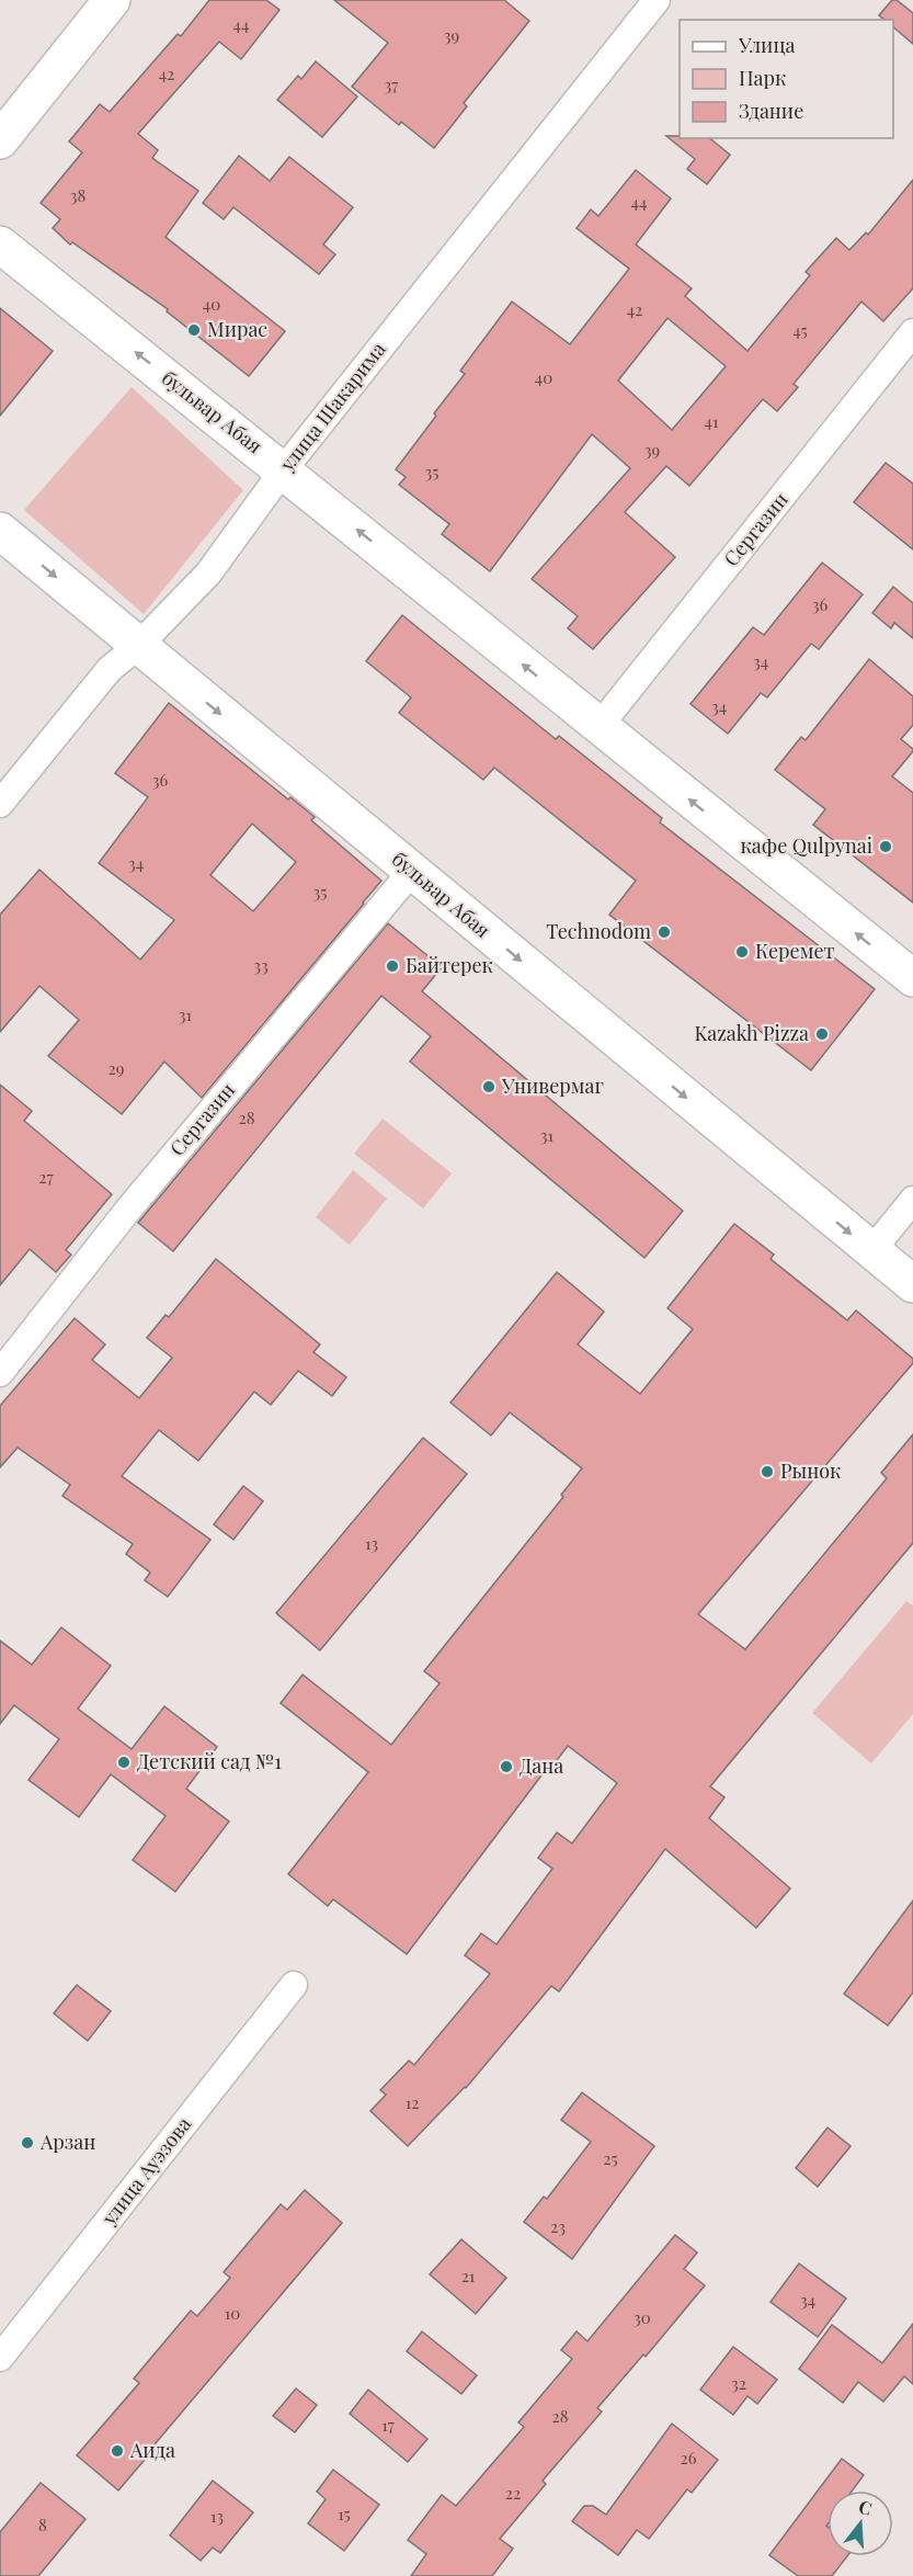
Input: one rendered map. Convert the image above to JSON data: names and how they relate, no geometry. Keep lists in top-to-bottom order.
{
  "streets": {
    "main road": ["бульвар Абая"],
    "street": ["улица Шакарима", "Сергазин", "улица Ауэзова"]
  },
  "crossings": [
    ["улица Шакарима", "бульвар Абая"],
    ["бульвар Абая", "Сергазин"]
  ],
  "places": [
    "Мирас",
    "кафе Qulpynai",
    "Technodom",
    "Керемет",
    "Байтерек",
    "Kazakh Pizza",
    "Универмаг",
    "Рынок",
    "Детский сад №1",
    "Дана",
    "Арзан",
    "Аида"
  ],
  "house_numbers": [
    "44",
    "39",
    "42",
    "37",
    "38",
    "44",
    "40",
    "42",
    "45",
    "40",
    "41",
    "39",
    "35",
    "36",
    "34",
    "34",
    "36",
    "34",
    "35",
    "33",
    "31",
    "29",
    "28",
    "31",
    "27",
    "13",
    "12",
    "25",
    "23",
    "21",
    "34",
    "10",
    "30",
    "32",
    "28",
    "17",
    "26",
    "22",
    "15",
    "13",
    "8"
  ],
  "legend": ["Улица", "Парк", "Здание"],
  "north": "top"
}
